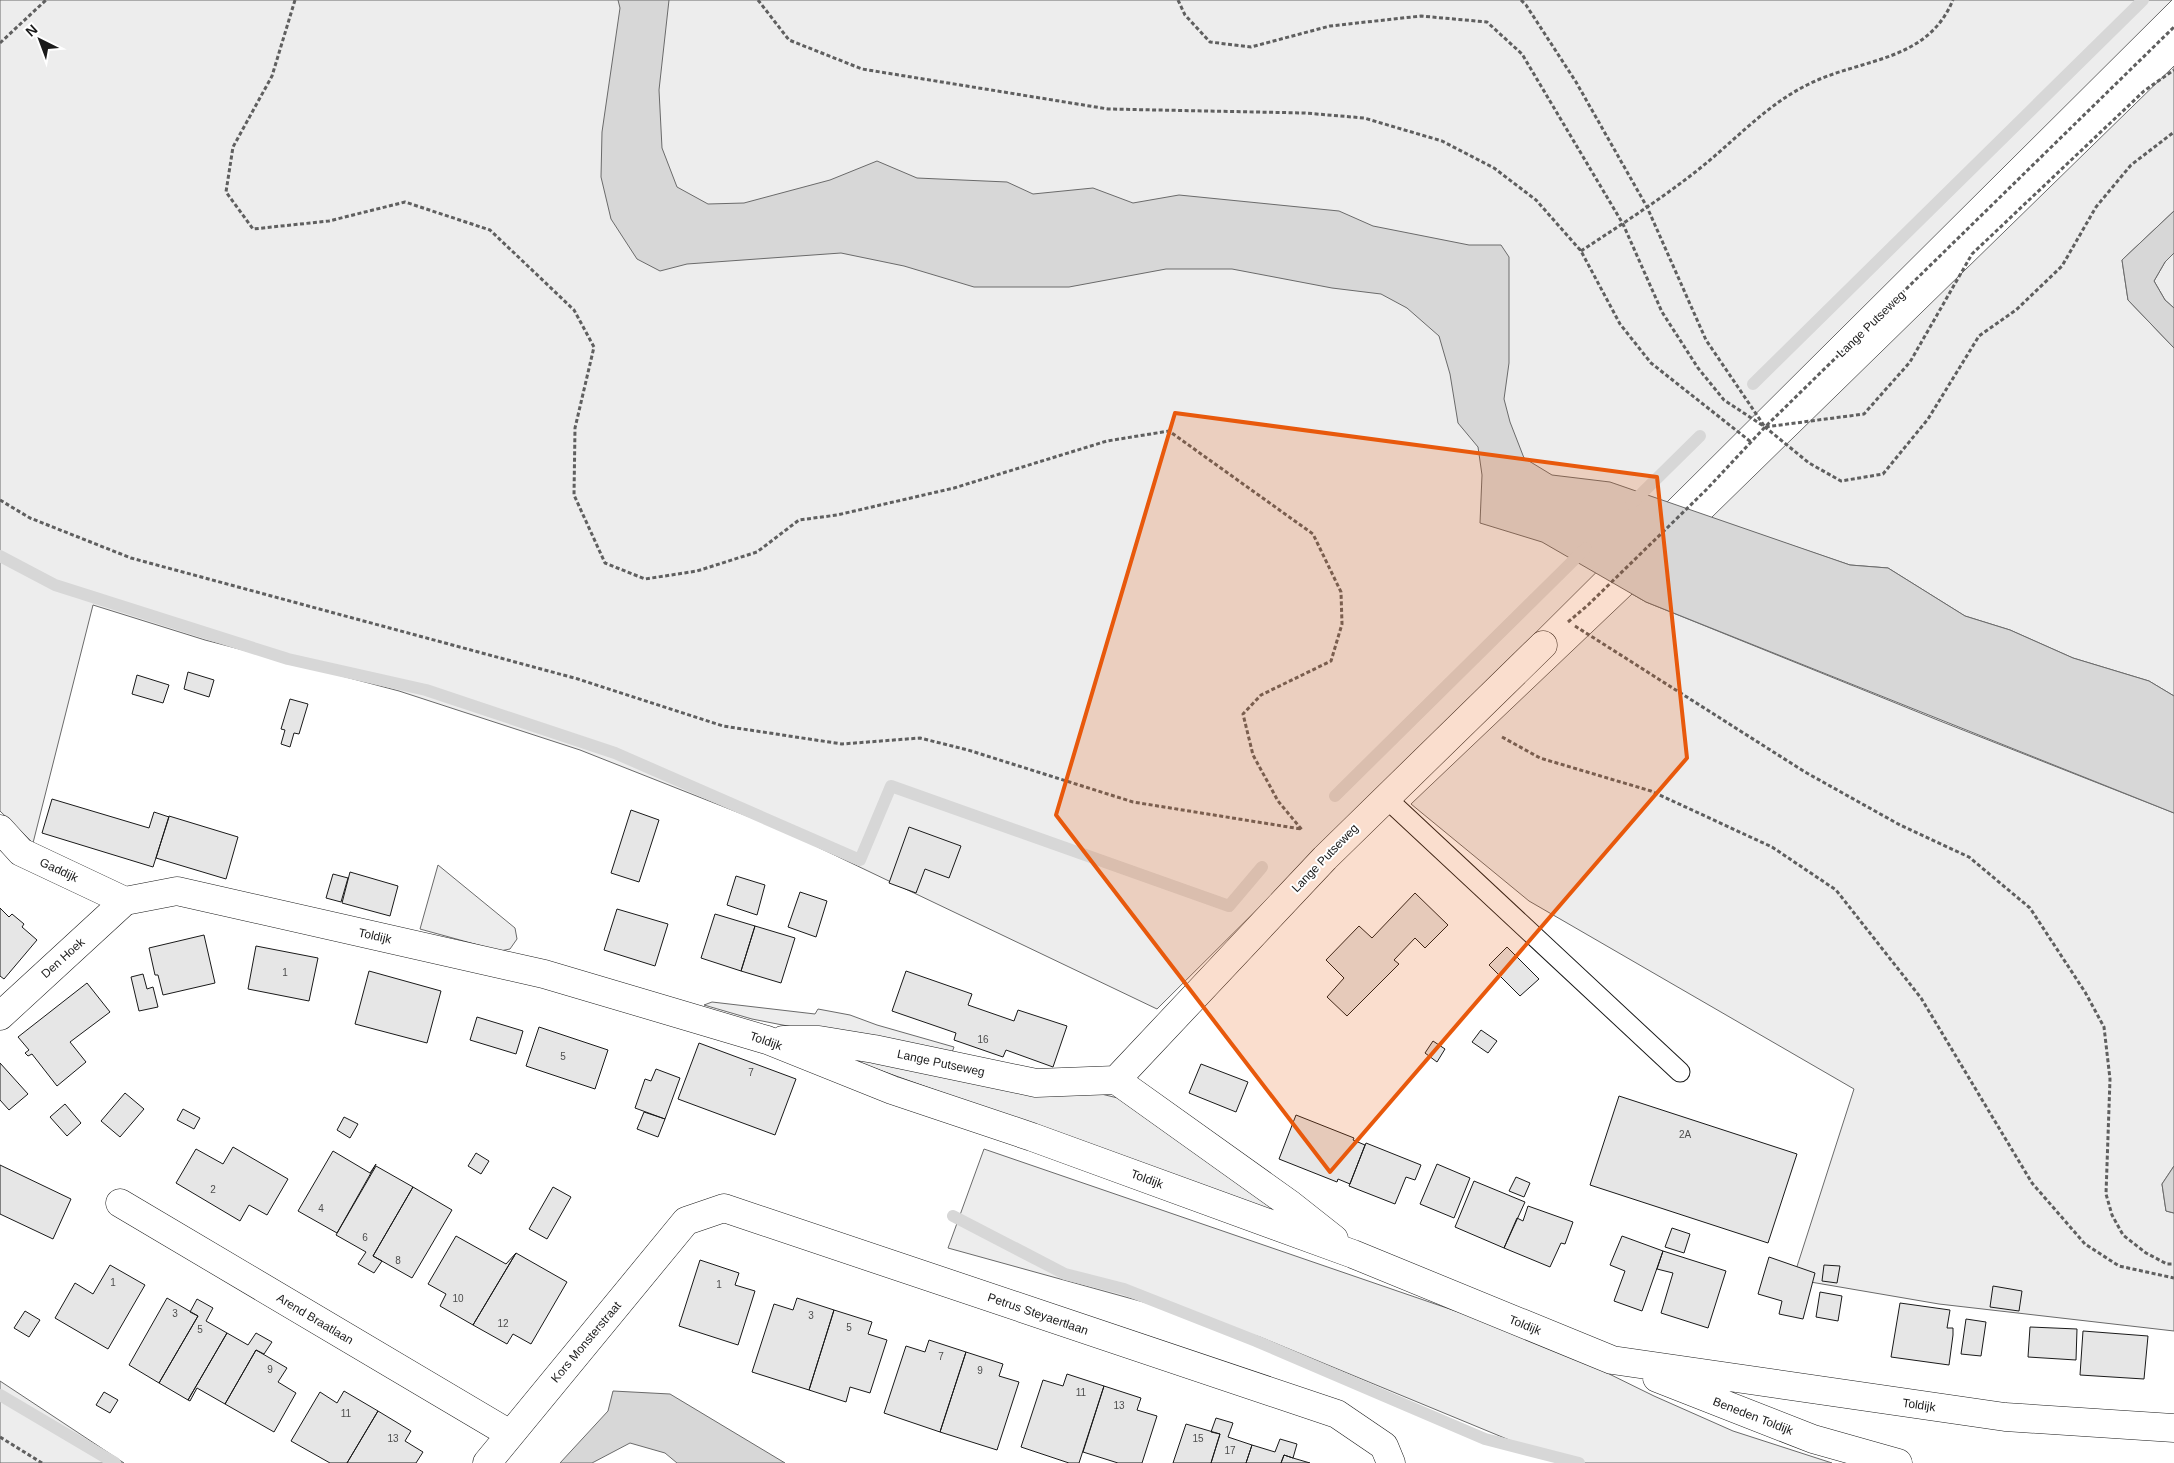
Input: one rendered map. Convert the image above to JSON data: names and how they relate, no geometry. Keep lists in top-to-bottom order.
{
  "streets": {
    "street": [
      "Lange Putseweg",
      "Gaddijk",
      "Toldijk",
      "Den Hoek",
      "Petrus Steyaertlaan",
      "Arend Braatlaan",
      "Kors Monsterstraat",
      "Beneden Toldijk"
    ]
  },
  "crossings": [
    ["Lange Putseweg", "Toldijk"],
    ["Gaddijk", "Toldijk"],
    ["Gaddijk", "Den Hoek"],
    ["Toldijk", "Den Hoek"],
    ["Toldijk", "Beneden Toldijk"],
    ["Petrus Steyaertlaan", "Kors Monsterstraat"],
    ["Arend Braatlaan", "Kors Monsterstraat"]
  ],
  "house_numbers": [
    "1",
    "16",
    "5",
    "7",
    "2A",
    "2",
    "4",
    "6",
    "8",
    "1",
    "1",
    "10",
    "3",
    "3",
    "12",
    "5",
    "5",
    "7",
    "9",
    "9",
    "11",
    "13",
    "11",
    "13",
    "15",
    "17"
  ],
  "north": "top left"
}
